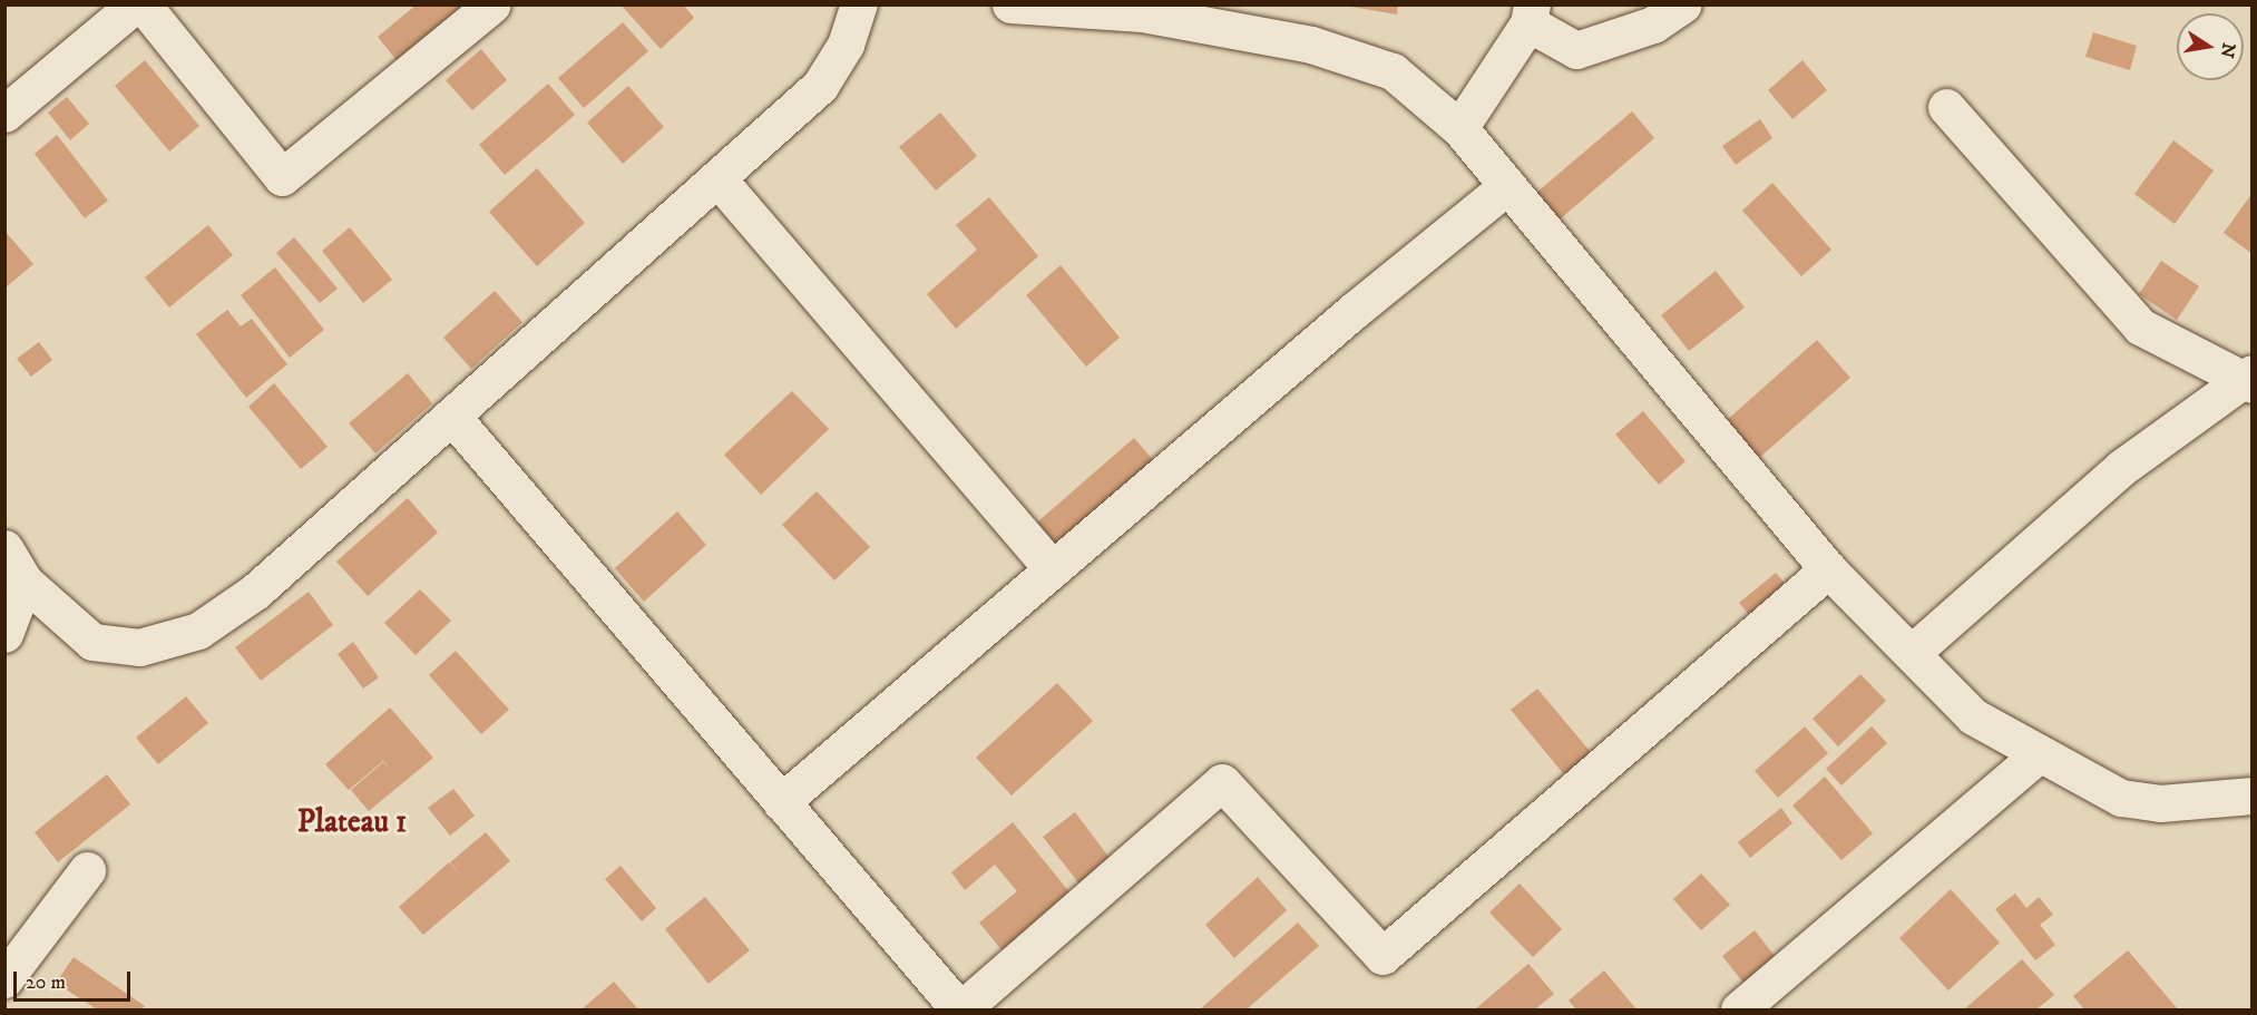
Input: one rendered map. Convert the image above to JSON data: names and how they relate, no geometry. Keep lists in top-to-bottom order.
{
  "districts": ["Plateau 1"],
  "scale_bar": "20 m",
  "north": "right"
}
